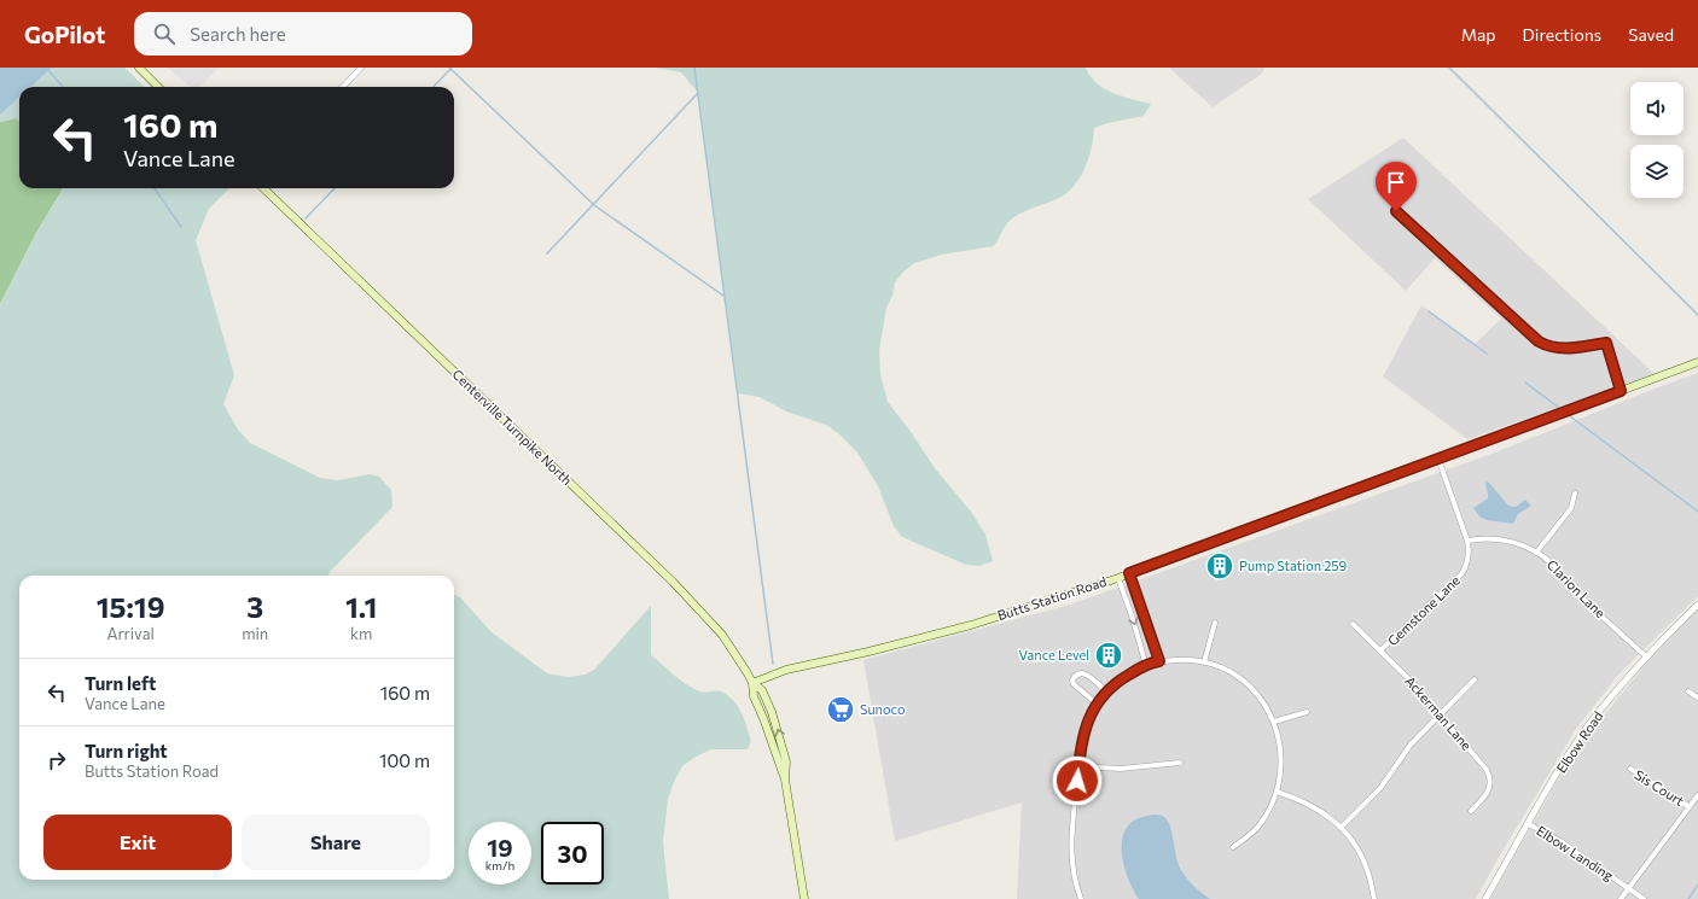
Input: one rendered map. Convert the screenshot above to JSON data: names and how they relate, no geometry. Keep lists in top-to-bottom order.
{
  "streets": {
    "main road": ["Centerville Turnpike North", "Butts Station Road"],
    "street": [
      "Clarion Lane",
      "Gemstone Lane",
      "Ackerman Lane",
      "Elbow Road",
      "Sis Court",
      "Elbow Landing"
    ]
  },
  "crossings": [
    ["Centerville Turnpike North", "Butts Station Road"],
    ["Clarion Lane", "Gemstone Lane"],
    ["Clarion Lane", "Elbow Road"],
    ["Butts Station Road", "Gemstone Lane"],
    ["Gemstone Lane", "Ackerman Lane"],
    ["Elbow Road", "Elbow Landing"]
  ],
  "places": {
    "building": ["Pump Station 259", "Vance Level"],
    "supermarket": ["Sunoco"]
  },
  "page": {
    "header": "GoPilot",
    "search": "Search here",
    "nav": ["Map", "Directions", "Saved"],
    "turn": ["160 m", "Vance Lane"],
    "eta": [
      "15:19",
      "Arrival",
      "3",
      "min",
      "1.1",
      "km"
    ],
    "list": [
      {
        "name": "Turn left",
        "note": "Vance Lane",
        "value": "160 m"
      },
      {
        "name": "Turn right",
        "note": "Butts Station Road",
        "value": "100 m"
      }
    ],
    "buttons": ["Exit", "Share"],
    "speed": "19 km/h",
    "limit": "30"
  }
}
